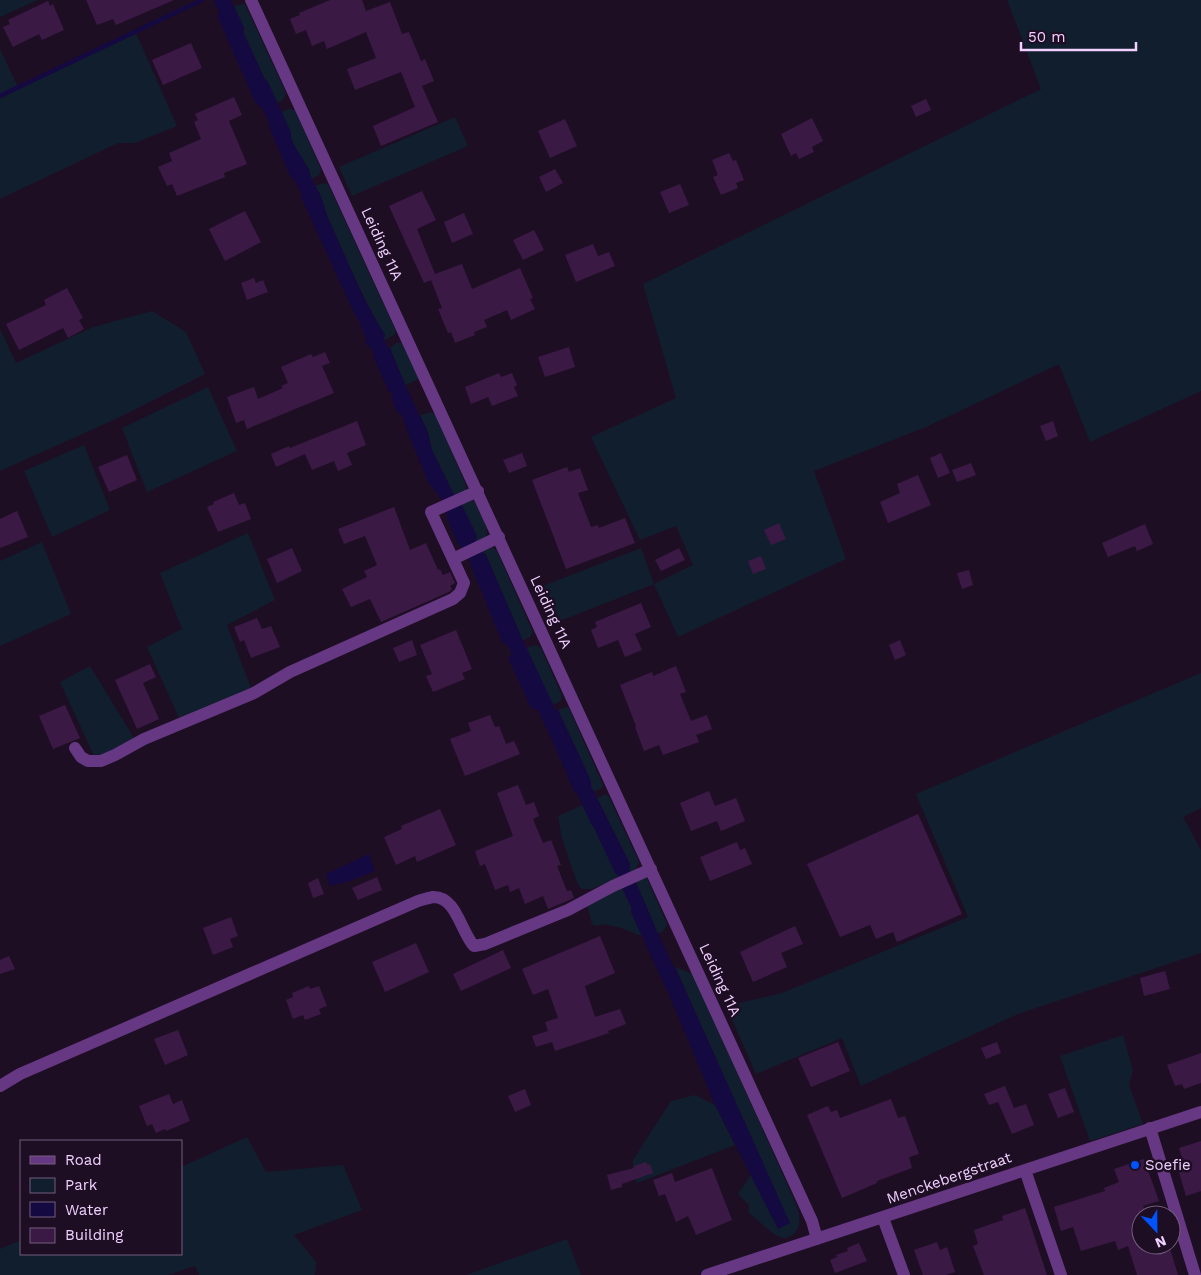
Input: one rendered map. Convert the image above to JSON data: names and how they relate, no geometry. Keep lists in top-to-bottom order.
{
  "streets": {
    "street": ["Leiding 11A", "Menckebergstraat"]
  },
  "crossings": [
    ["Leiding 11A", "Menckebergstraat"]
  ],
  "places": ["Soefie"],
  "legend": [
    "Road",
    "Park",
    "Water",
    "Building"
  ],
  "scale_bar": "50 m",
  "north": "bottom"
}
